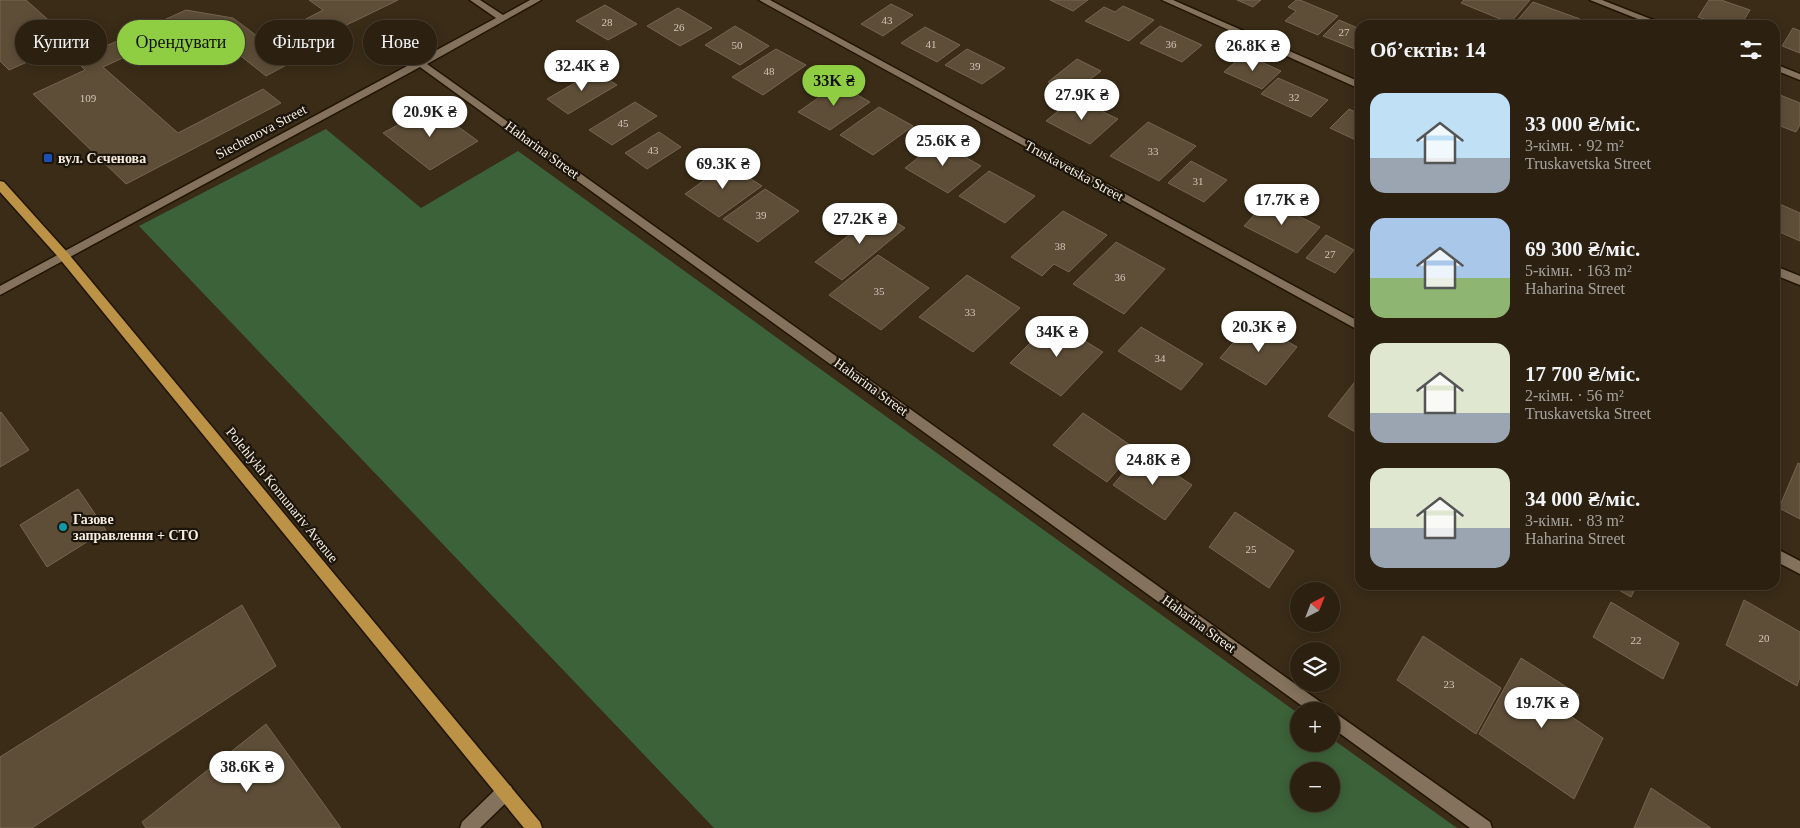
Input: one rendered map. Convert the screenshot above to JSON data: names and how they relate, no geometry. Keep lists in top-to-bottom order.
{
  "streets": {
    "main road": ["Polehlykh Komunariv Avenue"],
    "street": ["Siechenova Street", "Haharina Street", "Truskavetska Street"]
  },
  "crossings": [
    ["Siechenova Street", "Polehlykh Komunariv Avenue"]
  ],
  "places": {
    "transit": ["вул. Сєченова"],
    "other": ["Газове заправлення + СТО"]
  },
  "house_numbers": [
    "43",
    "28",
    "26",
    "27",
    "41",
    "36",
    "50",
    "39",
    "48",
    "32",
    "109",
    "45",
    "43",
    "33",
    "31",
    "39",
    "38",
    "27",
    "36",
    "35",
    "33",
    "34",
    "25",
    "20",
    "22",
    "23"
  ],
  "north": "top right",
  "page": {
    "chip": [
      "Купити",
      "Орендувати",
      "Фільтри",
      "Нове"
    ],
    "heading": "Об’єктів: 14",
    "price": [
      "26.8K ₴",
      "32.4K ₴",
      "33K ₴",
      "27.9K ₴",
      "20.9K ₴",
      "25.6K ₴",
      "69.3K ₴",
      "17.7K ₴",
      "27.2K ₴",
      "20.3K ₴",
      "34K ₴",
      "24.8K ₴",
      "19.7K ₴",
      "38.6K ₴"
    ],
    "list": [
      {
        "name": "33 000 ₴/міс.",
        "note": "3-кімн. · 92 m² · Truskavetska Street"
      },
      {
        "name": "69 300 ₴/міс.",
        "note": "5-кімн. · 163 m² · Haharina Street"
      },
      {
        "name": "17 700 ₴/міс.",
        "note": "2-кімн. · 56 m² · Truskavetska Street"
      },
      {
        "name": "34 000 ₴/міс.",
        "note": "3-кімн. · 83 m² · Haharina Street"
      }
    ],
    "map_buttons": ["+", "−"]
  }
}
